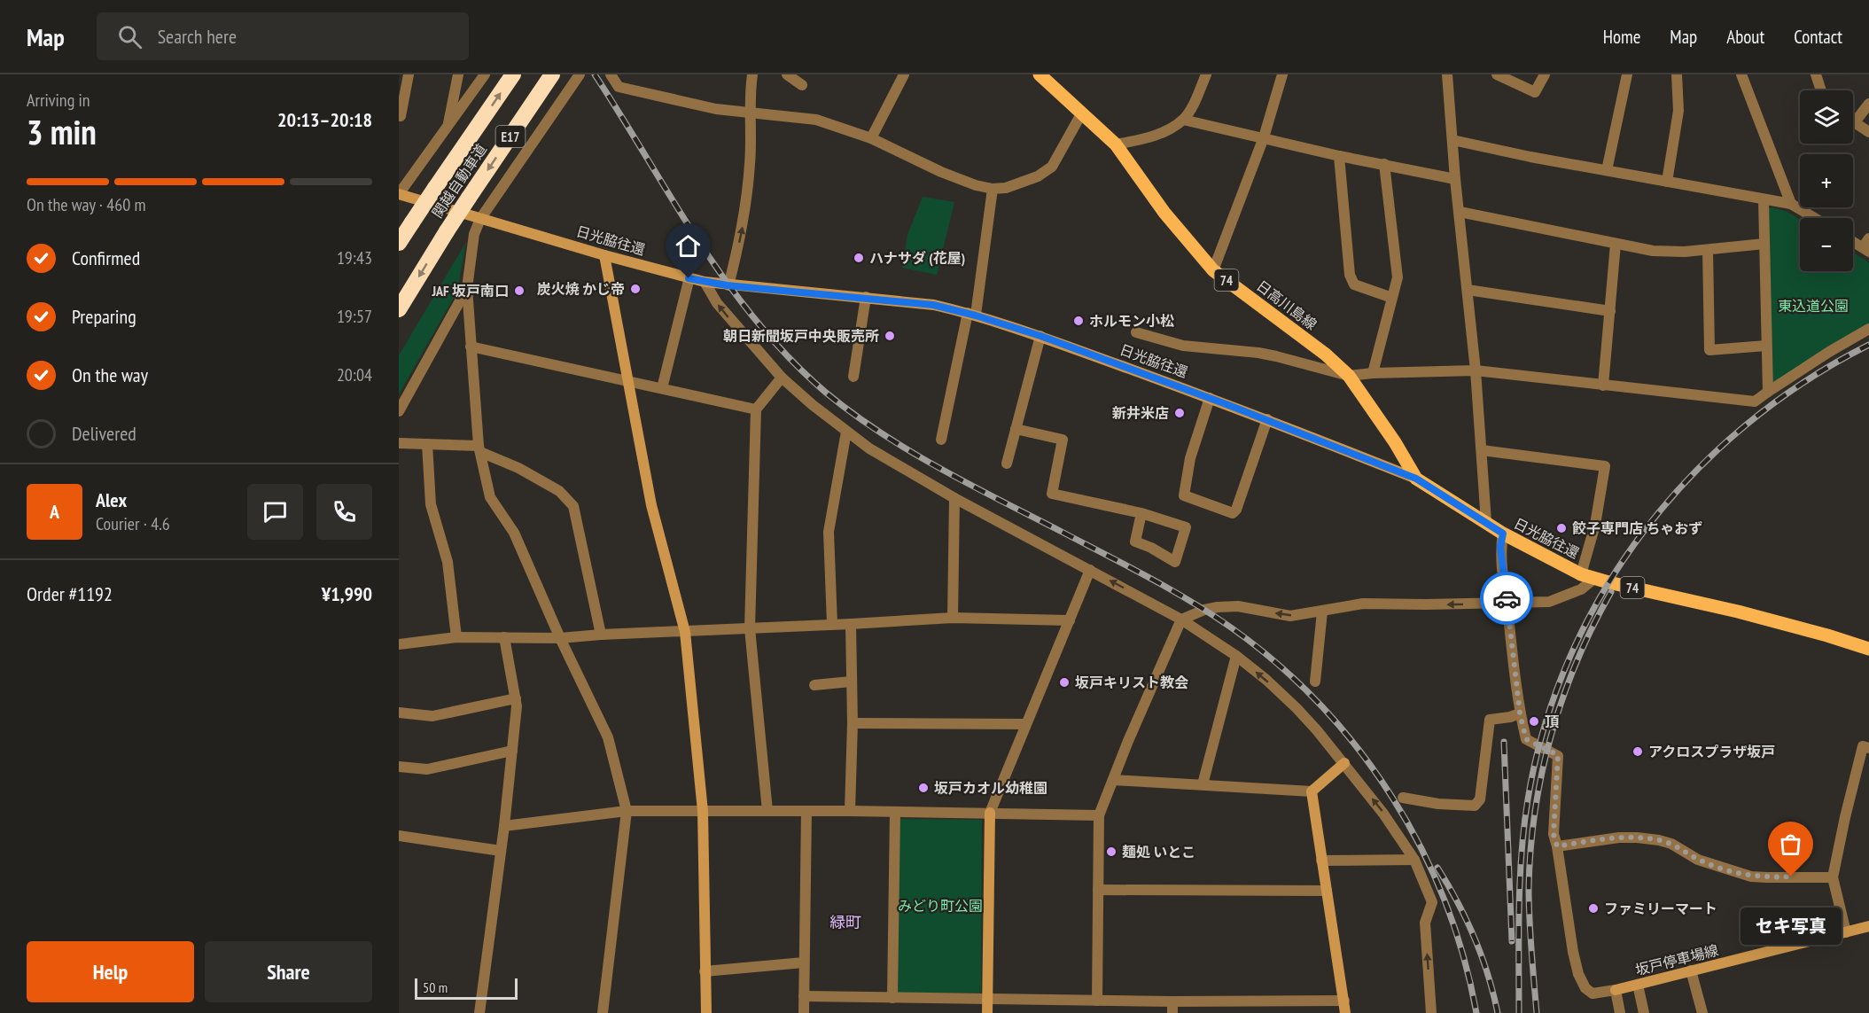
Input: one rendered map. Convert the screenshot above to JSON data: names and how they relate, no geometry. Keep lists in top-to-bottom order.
{
  "streets": {
    "highway": ["E17", "関越自動車道"],
    "main road": ["日光脇往還", "74", "日高川島線"],
    "street": ["坂戸停車場線"]
  },
  "crossings": [
    ["日光脇往還", "日高川島線"]
  ],
  "districts": ["緑町"],
  "parks": ["東込道公園", "みどり町公園"],
  "places": [
    "ハナサダ (花屋)",
    "炭火焼 かじ帝",
    "JAF 坂戸南口",
    "ホルモン小松",
    "朝日新聞坂戸中央販売所",
    "新井米店",
    "餃子専門店 ちゃおず",
    "坂戸キリスト教会",
    "頂",
    "アクロスプラザ坂戸",
    "坂戸カオル幼稚園",
    "麺処 いとこ",
    "セキ写真",
    "ファミリーマート"
  ],
  "scale_bar": "50 m",
  "page": {
    "header": "Map",
    "search": "Search here",
    "nav": [
      "Home",
      "Map",
      "About",
      "Contact"
    ],
    "heading": ["3 min", "Arriving in", "20:13–20:18"],
    "panel": [
      "Alex",
      "Courier · 4.6",
      "Order #1192",
      "¥1,990"
    ],
    "map_buttons": ["+", "−"],
    "bar": "On the way · 460 m",
    "list": [
      ["Confirmed", "19:43"],
      ["Preparing", "19:57"],
      ["On the way", "20:04"],
      "Delivered"
    ],
    "round": "A",
    "bubble": "セキ写真",
    "buttons": ["Help", "Share"],
    "scale": "50 m"
  }
}
